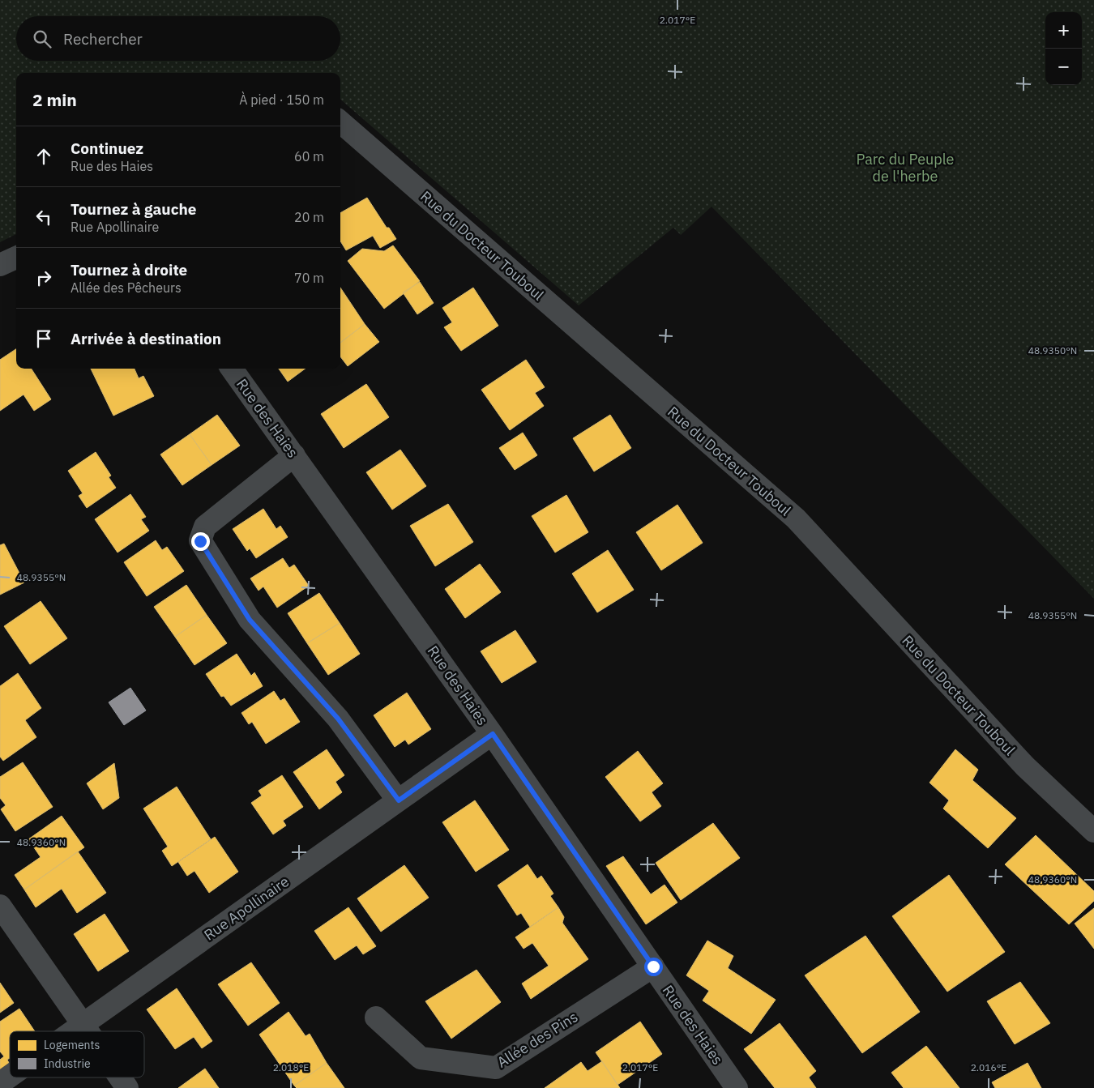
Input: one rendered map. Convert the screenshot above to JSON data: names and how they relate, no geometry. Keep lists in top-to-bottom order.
{
  "streets": {
    "street": [
      "Rue du Docteur Touboul",
      "Rue des Haies",
      "Rue Apollinaire",
      "Allée des Pins"
    ]
  },
  "crossings": [
    ["Rue des Haies", "Rue Apollinaire"],
    ["Rue des Haies", "Allée des Pins"]
  ],
  "parks": ["Parc du Peuple de l'herbe"],
  "legend": ["Logements", "Industrie"],
  "page": {
    "map_buttons": ["+", "−"],
    "search": "Rechercher",
    "heading": ["2 min", "À pied · 150 m"],
    "list": [
      ["Continuez", "Rue des Haies", "60 m"],
      ["Tournez à gauche", "Rue Apollinaire", "20 m"],
      ["Tournez à droite", "Allée des Pêcheurs", "70 m"],
      "Arrivée à destination"
    ]
  },
  "coordinates": [
    "2.017°E",
    "48.9350°N",
    "48.9355°N",
    "48.9360°N",
    "2.018°E",
    "2.016°E"
  ]
}
